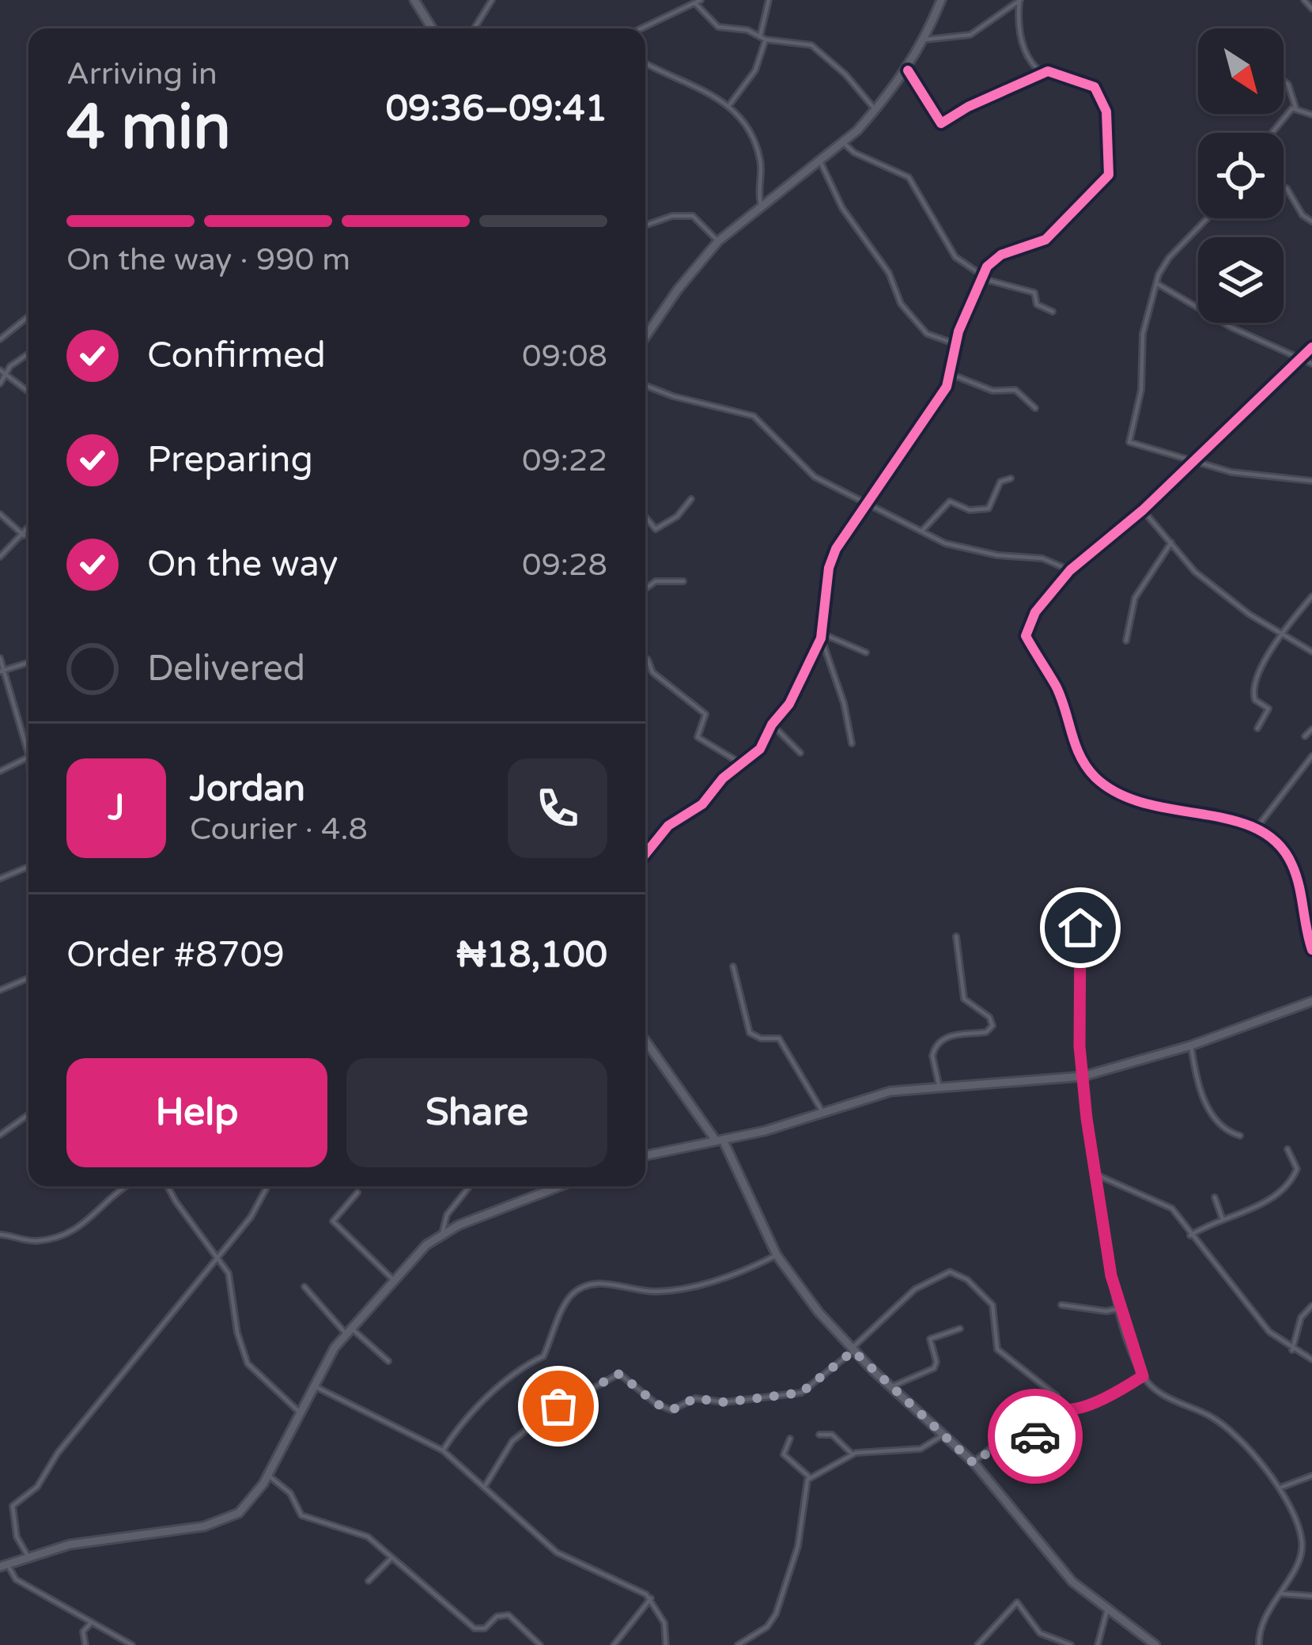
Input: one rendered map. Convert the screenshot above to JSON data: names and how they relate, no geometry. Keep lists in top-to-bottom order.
{
  "north": "bottom right",
  "page": {
    "heading": ["4 min", "Arriving in", "09:36–09:41"],
    "panel": [
      "Jordan",
      "Courier · 4.8",
      "Order #8709",
      "₦18,100"
    ],
    "bar": "On the way · 990 m",
    "list": [
      ["Confirmed", "09:08"],
      ["Preparing", "09:22"],
      ["On the way", "09:28"],
      "Delivered"
    ],
    "round": "J",
    "buttons": ["Help", "Share"]
  }
}
